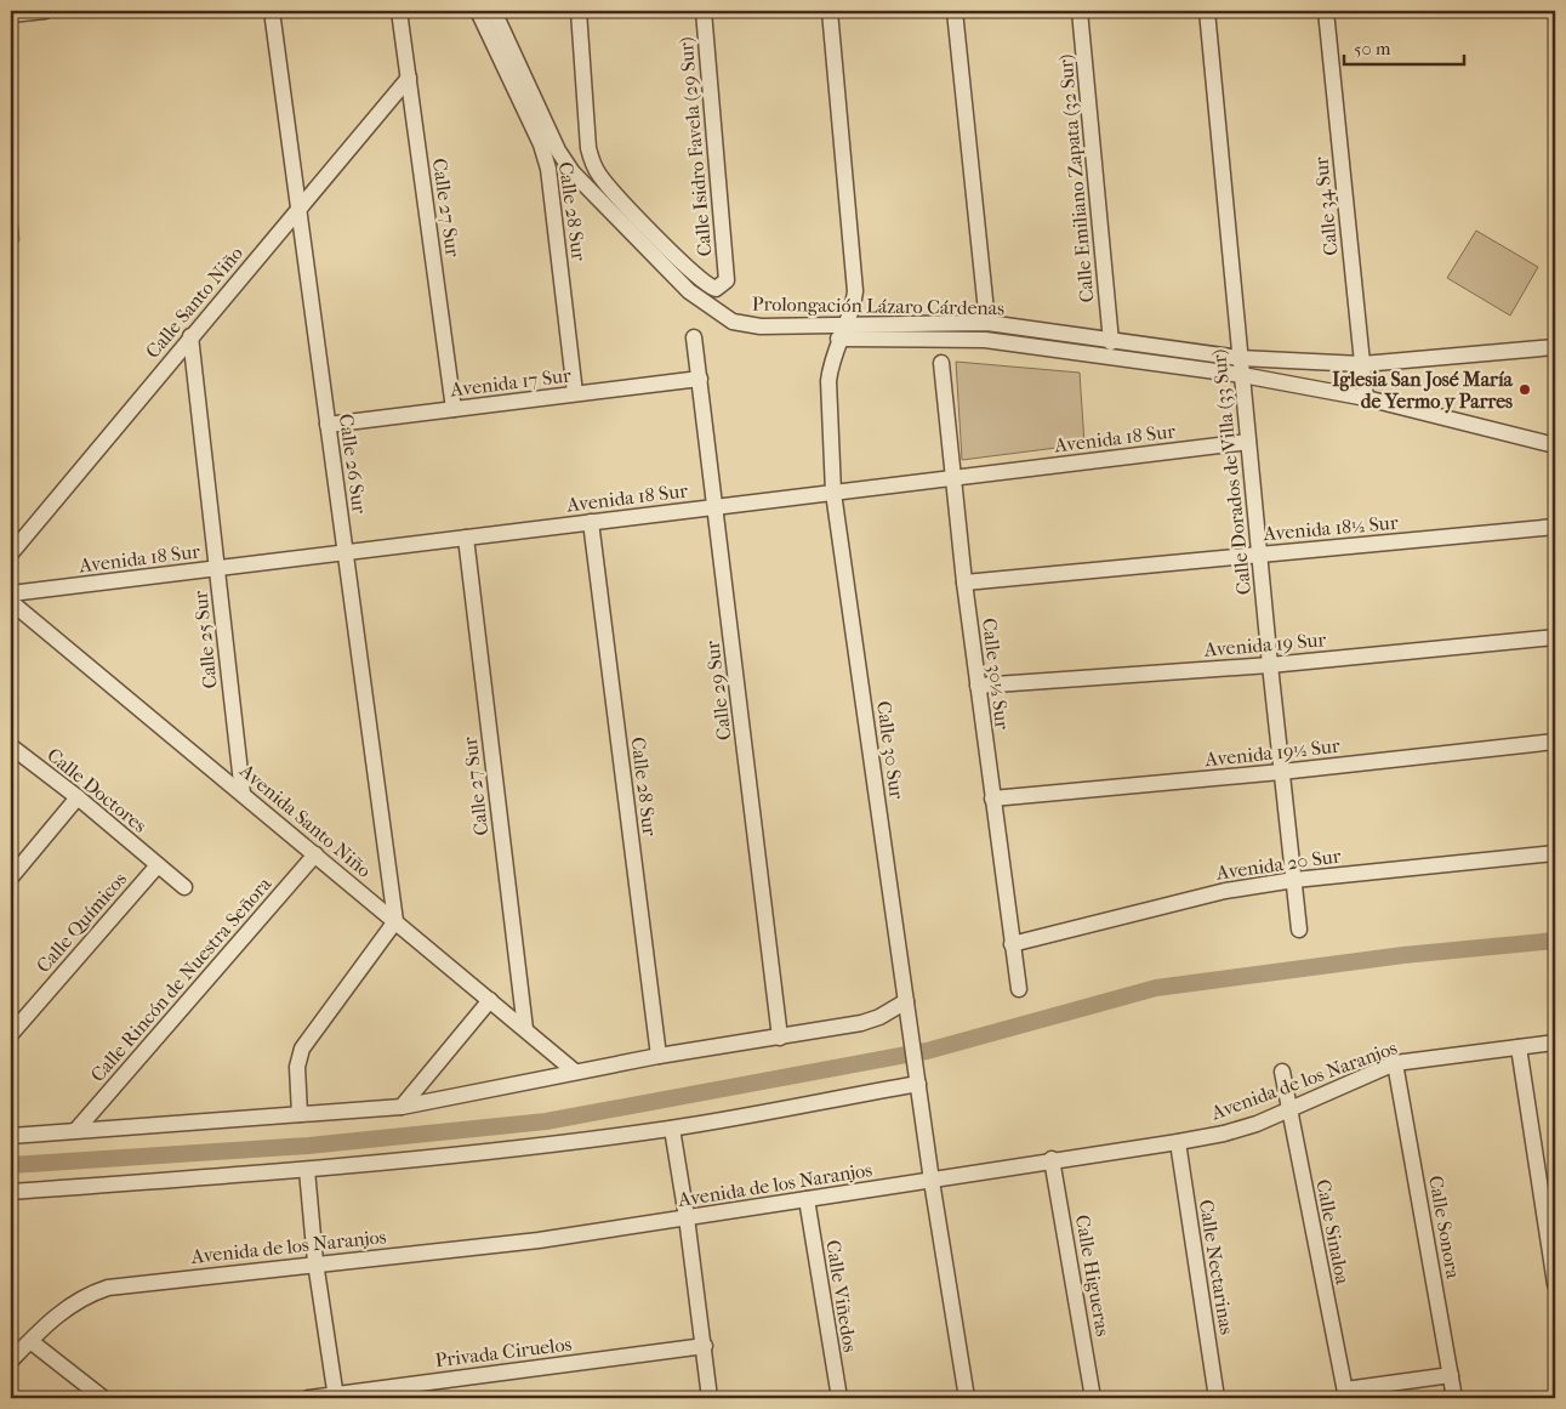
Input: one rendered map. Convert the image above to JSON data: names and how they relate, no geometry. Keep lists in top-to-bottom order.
{
  "streets": {
    "street": [
      "Calle Isidro Favela (29 Sur)",
      "Calle Emiliano Zapata (32 Sur)",
      "Calle 34 Sur",
      "Calle 27 Sur",
      "Calle 28 Sur",
      "Calle Santo Niño",
      "Prolongación Lázaro Cárdenas",
      "Avenida 17 Sur",
      "Avenida 18 Sur",
      "Calle 26 Sur",
      "Calle Dorados de Villa (33 Sur)",
      "Avenida 18½ Sur",
      "Calle 25 Sur",
      "Avenida 19 Sur",
      "Calle 30½ Sur",
      "Calle 29 Sur",
      "Calle 30 Sur",
      "Avenida 19½ Sur",
      "Calle Doctores",
      "Avenida Santo Niño",
      "Avenida 20 Sur",
      "Calle Químicos",
      "Calle Rincón de Nuestra Señora",
      "Avenida de los Naranjos",
      "Calle Sonora",
      "Calle Sinaloa",
      "Calle Nectarinas",
      "Calle Higueras",
      "Calle Viñedos",
      "Privada Ciruelos"
    ]
  },
  "crossings": [
    ["Calle Emiliano Zapata (32 Sur)", "Prolongación Lázaro Cárdenas"],
    ["Calle 34 Sur", "Prolongación Lázaro Cárdenas"],
    ["Calle 27 Sur", "Calle Santo Niño"],
    ["Calle 27 Sur", "Avenida 17 Sur"],
    ["Calle 27 Sur", "Avenida 18 Sur"],
    ["Calle 27 Sur", "Avenida Santo Niño"],
    ["Calle 28 Sur", "Avenida 17 Sur"],
    ["Calle 28 Sur", "Avenida 18 Sur"],
    ["Calle Santo Niño", "Calle 26 Sur"],
    ["Calle Santo Niño", "Calle 25 Sur"],
    ["Prolongación Lázaro Cárdenas", "Calle Dorados de Villa (33 Sur)"],
    ["Prolongación Lázaro Cárdenas", "Calle 30 Sur"],
    ["Avenida 17 Sur", "Calle 26 Sur"],
    ["Avenida 17 Sur", "Calle 29 Sur"],
    ["Avenida 18 Sur", "Calle 26 Sur"],
    ["Avenida 18 Sur", "Calle Dorados de Villa (33 Sur)"],
    ["Avenida 18 Sur", "Calle 25 Sur"],
    ["Avenida 18 Sur", "Calle 30½ Sur"],
    ["Avenida 18 Sur", "Calle 29 Sur"],
    ["Avenida 18 Sur", "Calle 30 Sur"],
    ["Calle 26 Sur", "Avenida Santo Niño"],
    ["Calle Dorados de Villa (33 Sur)", "Avenida 18½ Sur"],
    ["Calle Dorados de Villa (33 Sur)", "Avenida 19 Sur"],
    ["Calle Dorados de Villa (33 Sur)", "Avenida 19½ Sur"],
    ["Calle Dorados de Villa (33 Sur)", "Avenida 20 Sur"],
    ["Avenida 18½ Sur", "Calle 30½ Sur"],
    ["Calle 25 Sur", "Avenida Santo Niño"],
    ["Avenida 19 Sur", "Calle 30½ Sur"],
    ["Calle 30½ Sur", "Avenida 19½ Sur"],
    ["Calle 30½ Sur", "Avenida 20 Sur"],
    ["Calle 30 Sur", "Avenida de los Naranjos"],
    ["Calle Doctores", "Calle Químicos"],
    ["Avenida Santo Niño", "Calle Rincón de Nuestra Señora"],
    ["Avenida de los Naranjos", "Calle Sonora"],
    ["Avenida de los Naranjos", "Calle Sinaloa"],
    ["Avenida de los Naranjos", "Calle Nectarinas"],
    ["Avenida de los Naranjos", "Calle Higueras"],
    ["Avenida de los Naranjos", "Calle Viñedos"]
  ],
  "places": ["Iglesia San José María de Yermo y Parres"],
  "scale_bar": "50 m"
}
